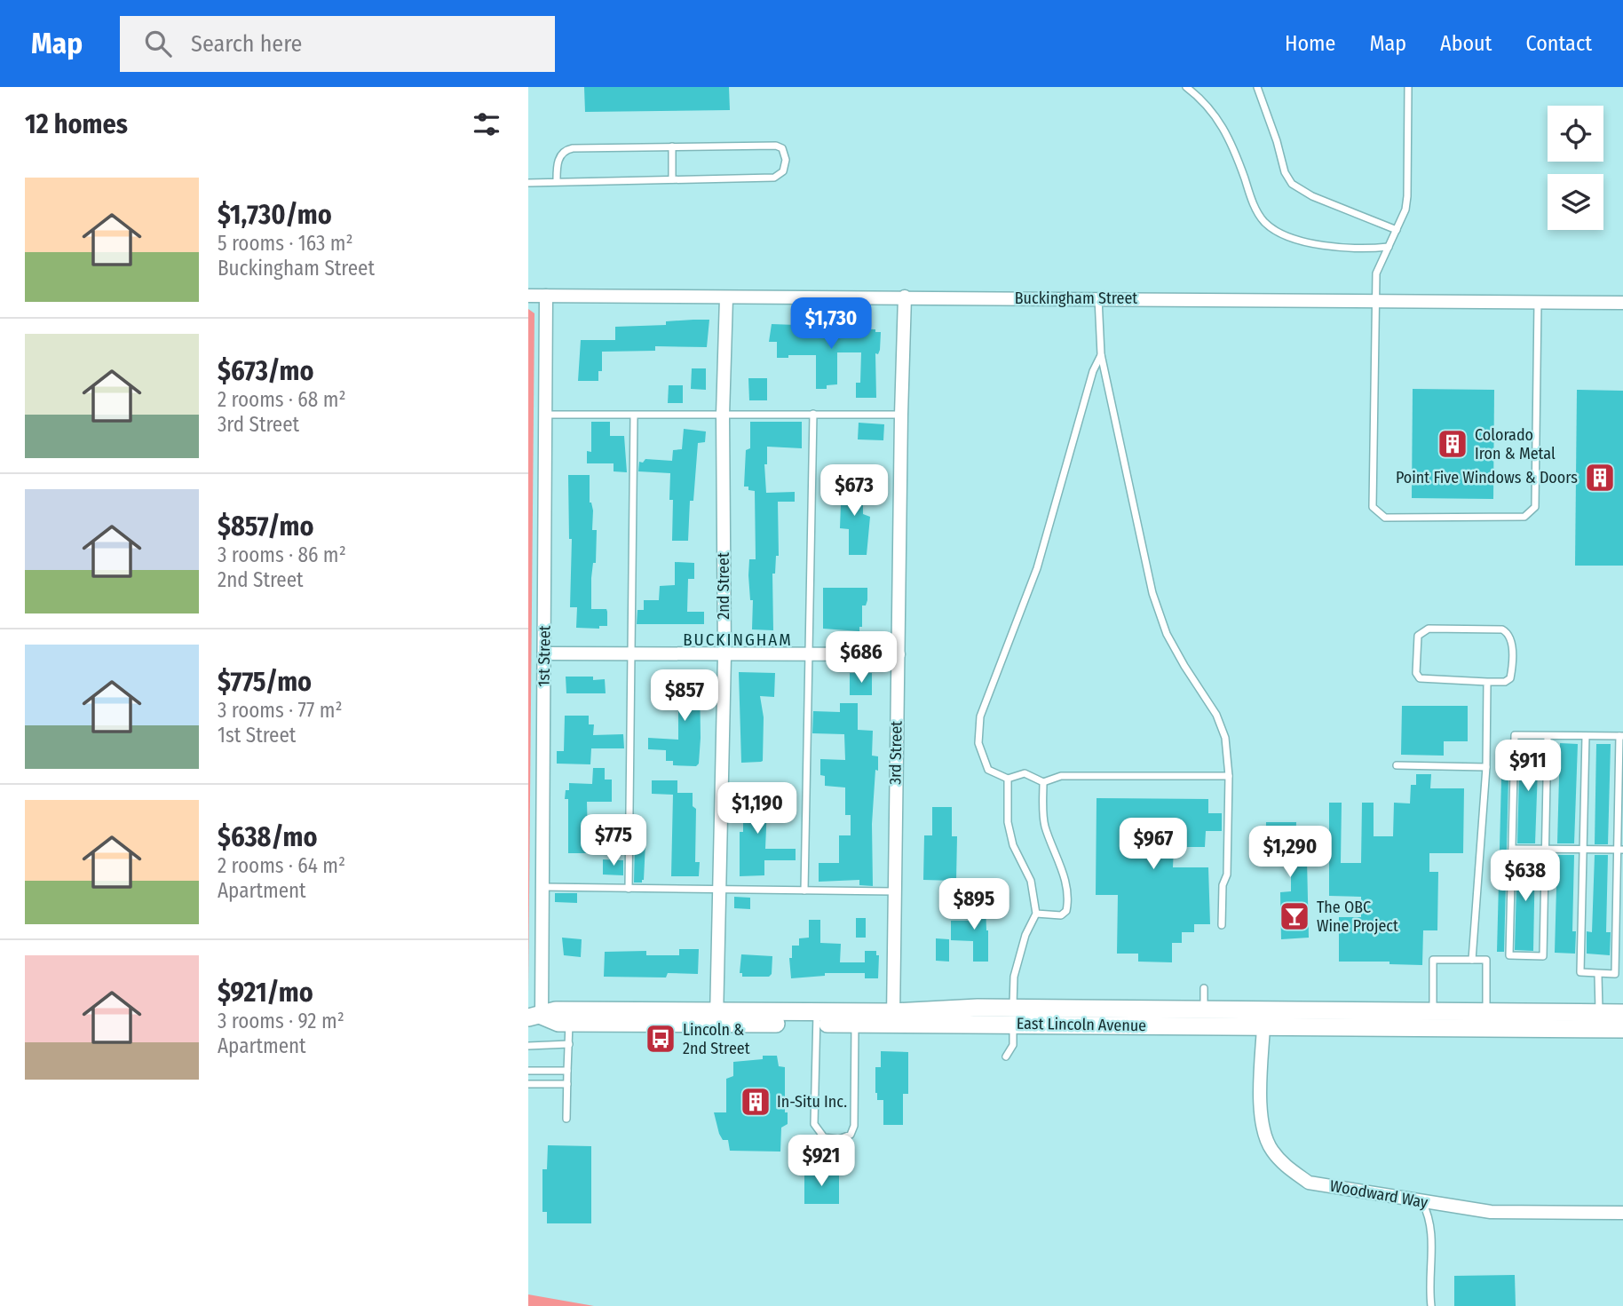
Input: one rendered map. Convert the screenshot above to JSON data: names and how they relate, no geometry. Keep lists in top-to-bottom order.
{
  "streets": {
    "street": [
      "Buckingham Street",
      "2nd Street",
      "1st Street",
      "3rd Street",
      "East Lincoln Avenue",
      "Woodward Way"
    ]
  },
  "crossings": [
    ["Buckingham Street", "2nd Street"],
    ["Buckingham Street", "1st Street"],
    ["Buckingham Street", "3rd Street"],
    ["2nd Street", "East Lincoln Avenue"],
    ["1st Street", "East Lincoln Avenue"],
    ["3rd Street", "East Lincoln Avenue"],
    ["East Lincoln Avenue", "Woodward Way"]
  ],
  "districts": ["BUCKINGHAM"],
  "places": {
    "building": ["Colorado Iron & Metal", "Point Five Windows & Doors", "In-Situ Inc."],
    "bar": ["The OBC Wine Project"],
    "bus stop": ["Lincoln & 2nd Street"]
  },
  "page": {
    "header": "Map",
    "search": "Search here",
    "nav": [
      "Home",
      "Map",
      "About",
      "Contact"
    ],
    "heading": "12 homes",
    "list": [
      {
        "name": "$1,730/mo",
        "note": "5 rooms · 163 m² · Buckingham Street"
      },
      {
        "name": "$673/mo",
        "note": "2 rooms · 68 m² · 3rd Street"
      },
      {
        "name": "$857/mo",
        "note": "3 rooms · 86 m² · 2nd Street"
      },
      {
        "name": "$775/mo",
        "note": "3 rooms · 77 m² · 1st Street"
      },
      {
        "name": "$638/mo",
        "note": "2 rooms · 64 m² · Apartment"
      },
      {
        "name": "$921/mo",
        "note": "3 rooms · 92 m² · Apartment"
      }
    ],
    "price": [
      "$1,730",
      "$673",
      "$686",
      "$857",
      "$911",
      "$1,190",
      "$775",
      "$967",
      "$1,290",
      "$638",
      "$895",
      "$921"
    ]
  }
}
